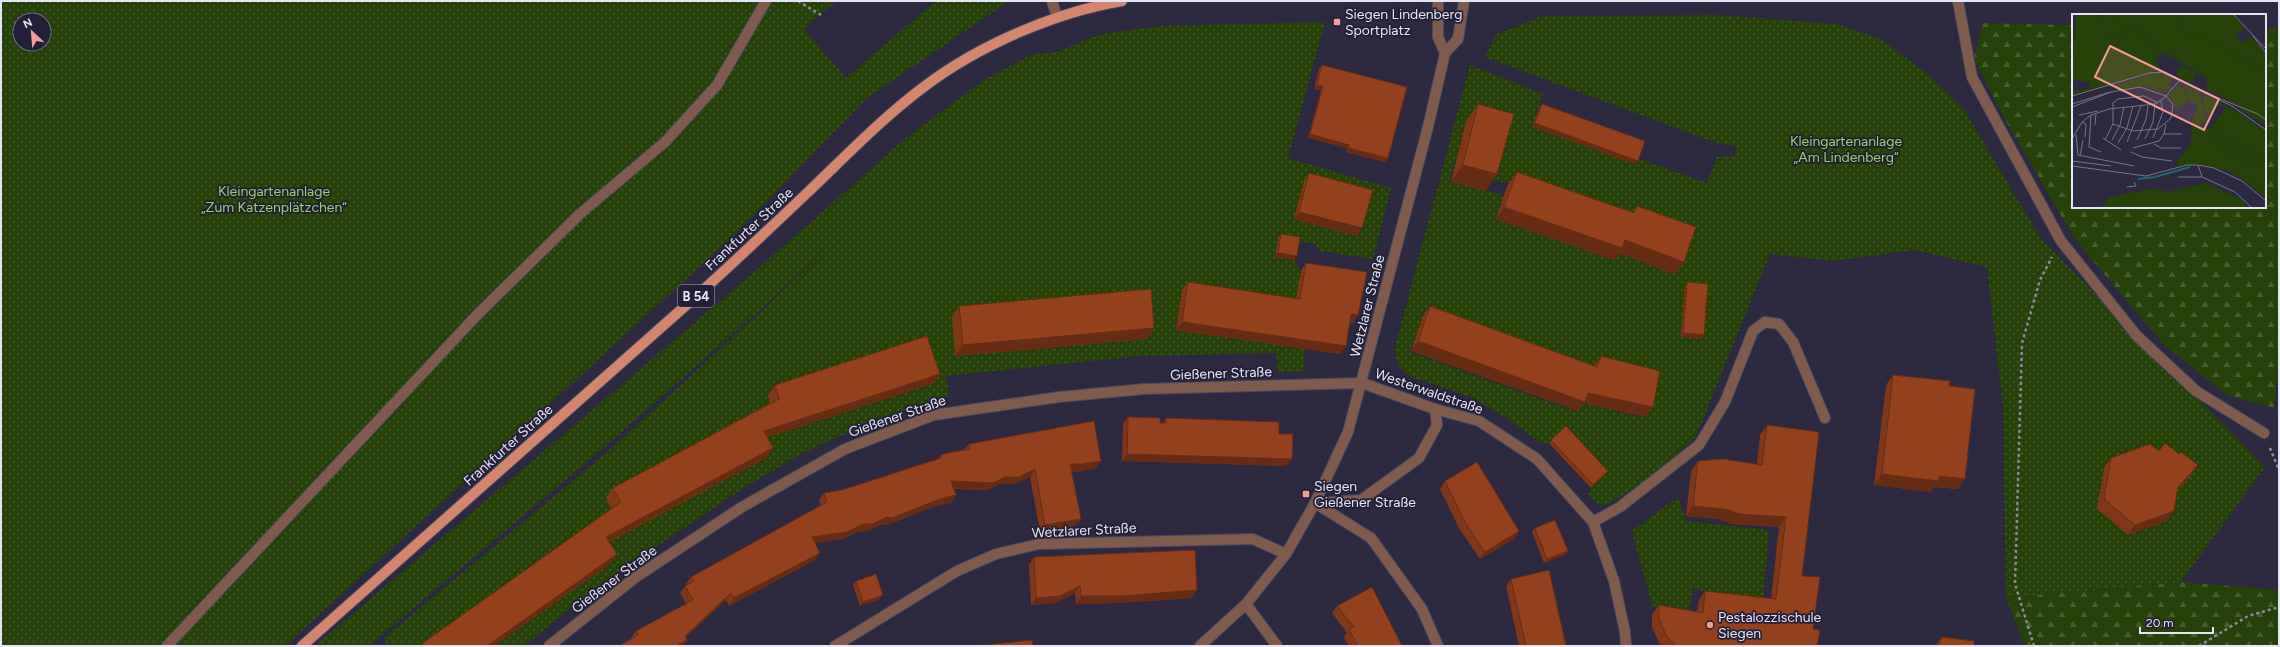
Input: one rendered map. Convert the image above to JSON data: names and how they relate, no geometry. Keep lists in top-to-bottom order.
{
  "streets": {
    "main road": ["Frankfurter Straße", "B 54"],
    "street": ["Wetzlarer Straße", "Gießener Straße", "Westerwaldstraße"]
  },
  "crossings": [
    ["Wetzlarer Straße", "Gießener Straße"],
    ["Wetzlarer Straße", "Westerwaldstraße"],
    ["Gießener Straße", "Westerwaldstraße"]
  ],
  "parks": ["Kleingartenanlage „Am Lindenberg“", "Kleingartenanlage „Zum Katzenplätzchen“"],
  "places": {
    "transit": ["Siegen Lindenberg Sportplatz", "Siegen Gießener Straße"],
    "other": ["Pestalozzischule Siegen"]
  },
  "scale_bar": "20 m",
  "north": "top left"
}
